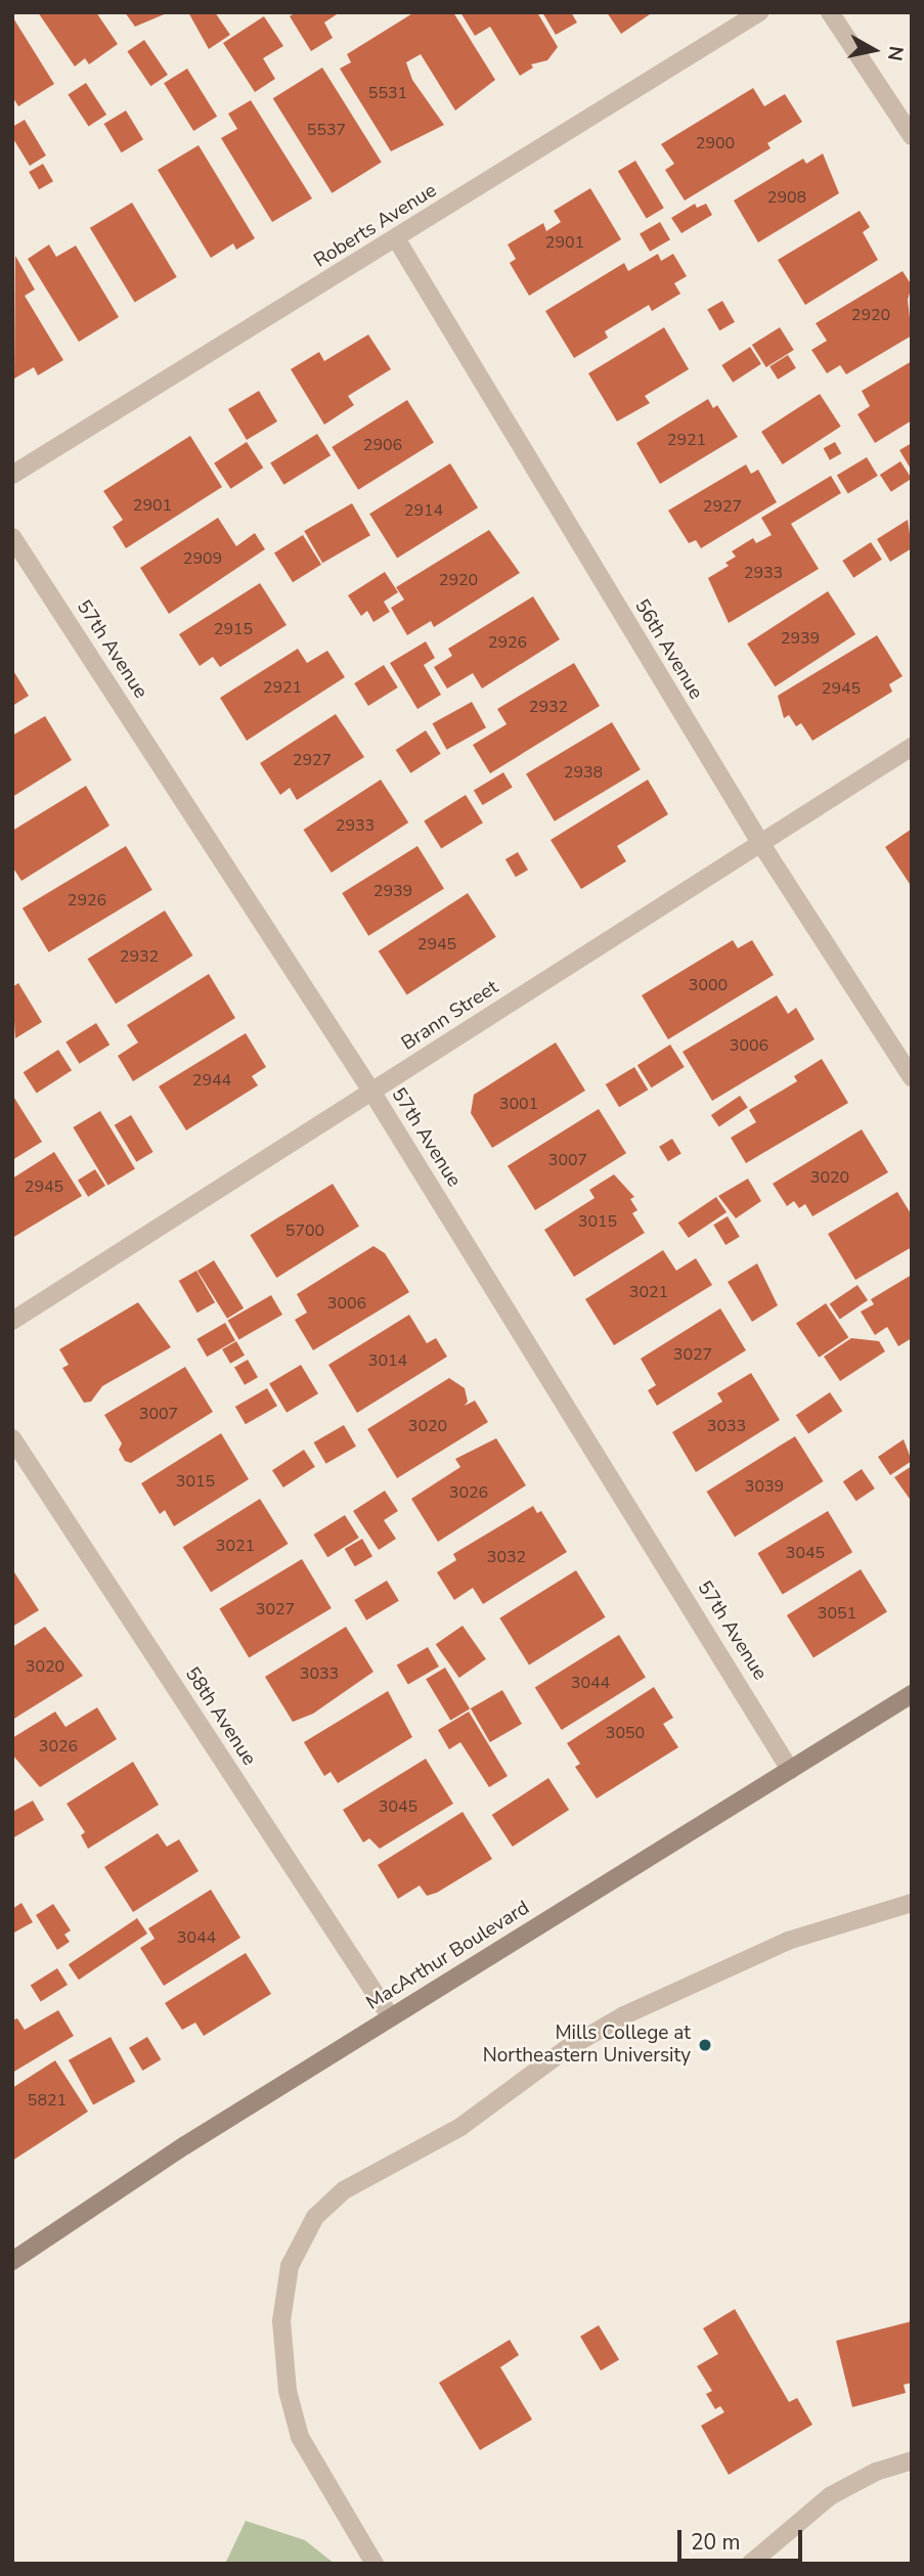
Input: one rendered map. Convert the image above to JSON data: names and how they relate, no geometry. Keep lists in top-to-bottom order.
{
  "streets": {
    "main road": ["MacArthur Boulevard"],
    "street": [
      "Roberts Avenue",
      "57th Avenue",
      "56th Avenue",
      "Brann Street",
      "58th Avenue"
    ]
  },
  "crossings": [
    ["Roberts Avenue", "56th Avenue"],
    ["57th Avenue", "Brann Street"],
    ["57th Avenue", "MacArthur Boulevard"],
    ["56th Avenue", "Brann Street"],
    ["58th Avenue", "MacArthur Boulevard"]
  ],
  "places": ["Mills College at Northeastern University"],
  "house_numbers": [
    "5531",
    "5537",
    "2900",
    "2908",
    "2901",
    "2920",
    "2921",
    "2906",
    "2901",
    "2927",
    "2914",
    "2909",
    "2933",
    "2920",
    "2915",
    "2939",
    "2926",
    "2921",
    "2945",
    "2932",
    "2927",
    "2938",
    "2933",
    "2939",
    "2926",
    "2945",
    "2932",
    "3000",
    "3006",
    "2944",
    "3001",
    "3007",
    "3020",
    "2945",
    "3015",
    "5700",
    "3021",
    "3006",
    "3027",
    "3014",
    "3007",
    "3020",
    "3033",
    "3015",
    "3039",
    "3026",
    "3021",
    "3045",
    "3032",
    "3027",
    "3051",
    "3020",
    "3033",
    "3044",
    "3050",
    "3026",
    "3045",
    "3044",
    "5821"
  ],
  "scale_bar": "20 m",
  "north": "right"
}
